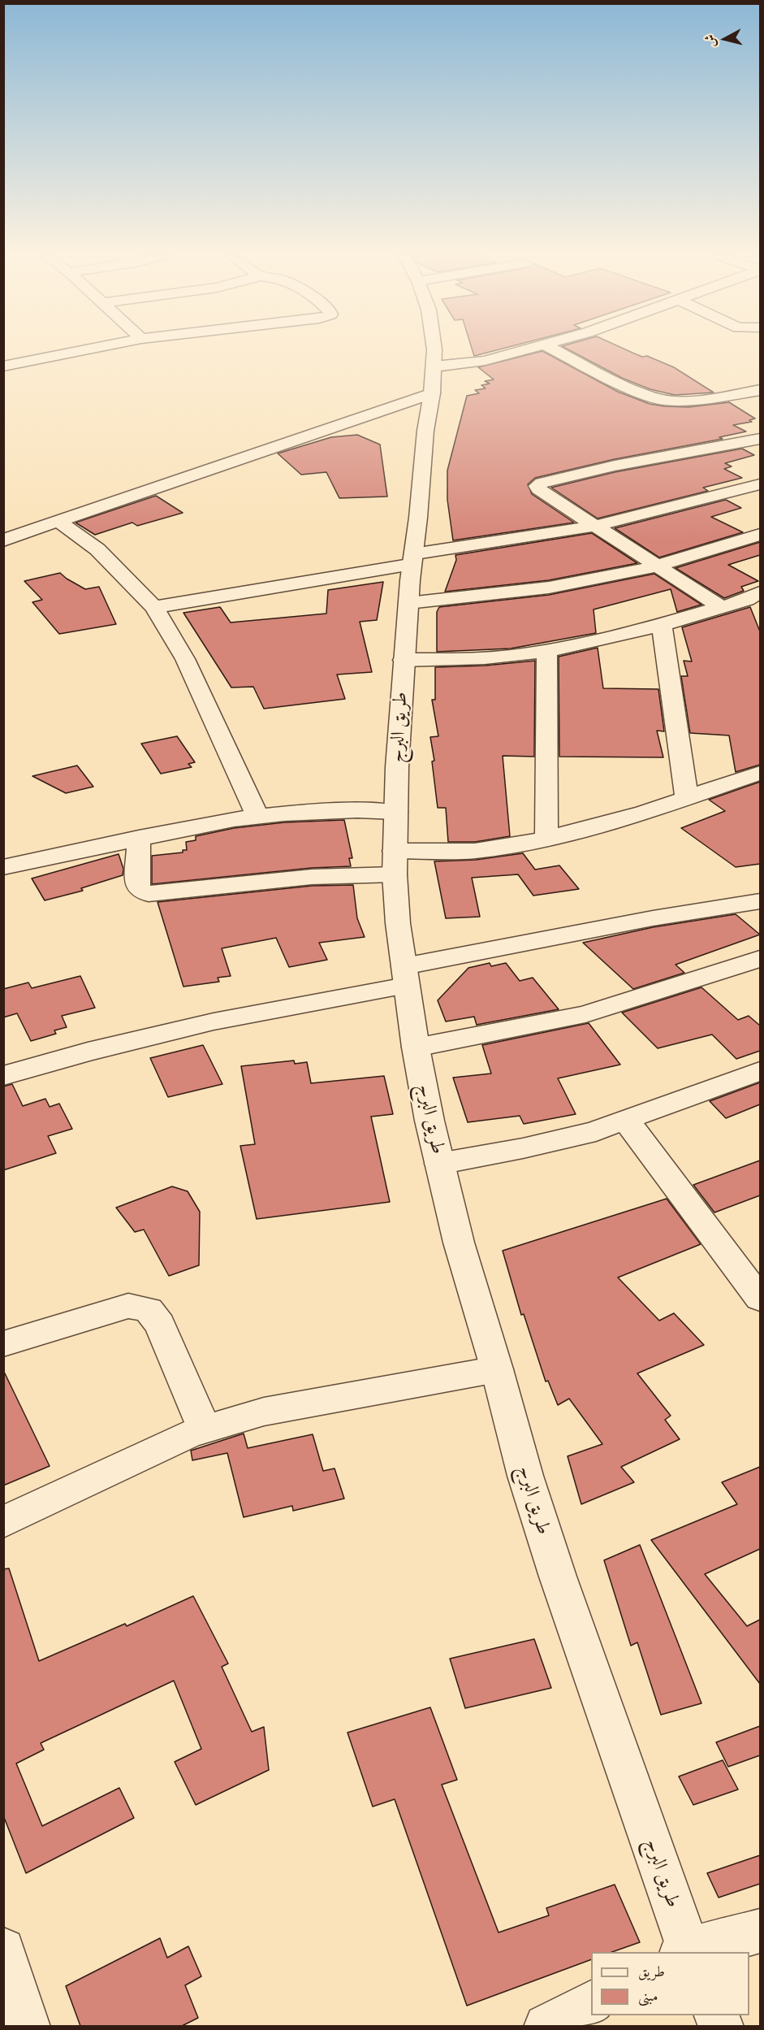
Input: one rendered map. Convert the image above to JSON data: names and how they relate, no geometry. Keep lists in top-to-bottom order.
{
  "streets": {
    "street": ["طريق البرج"]
  },
  "legend": ["طريق", "مبنى"],
  "north": "left"
}
